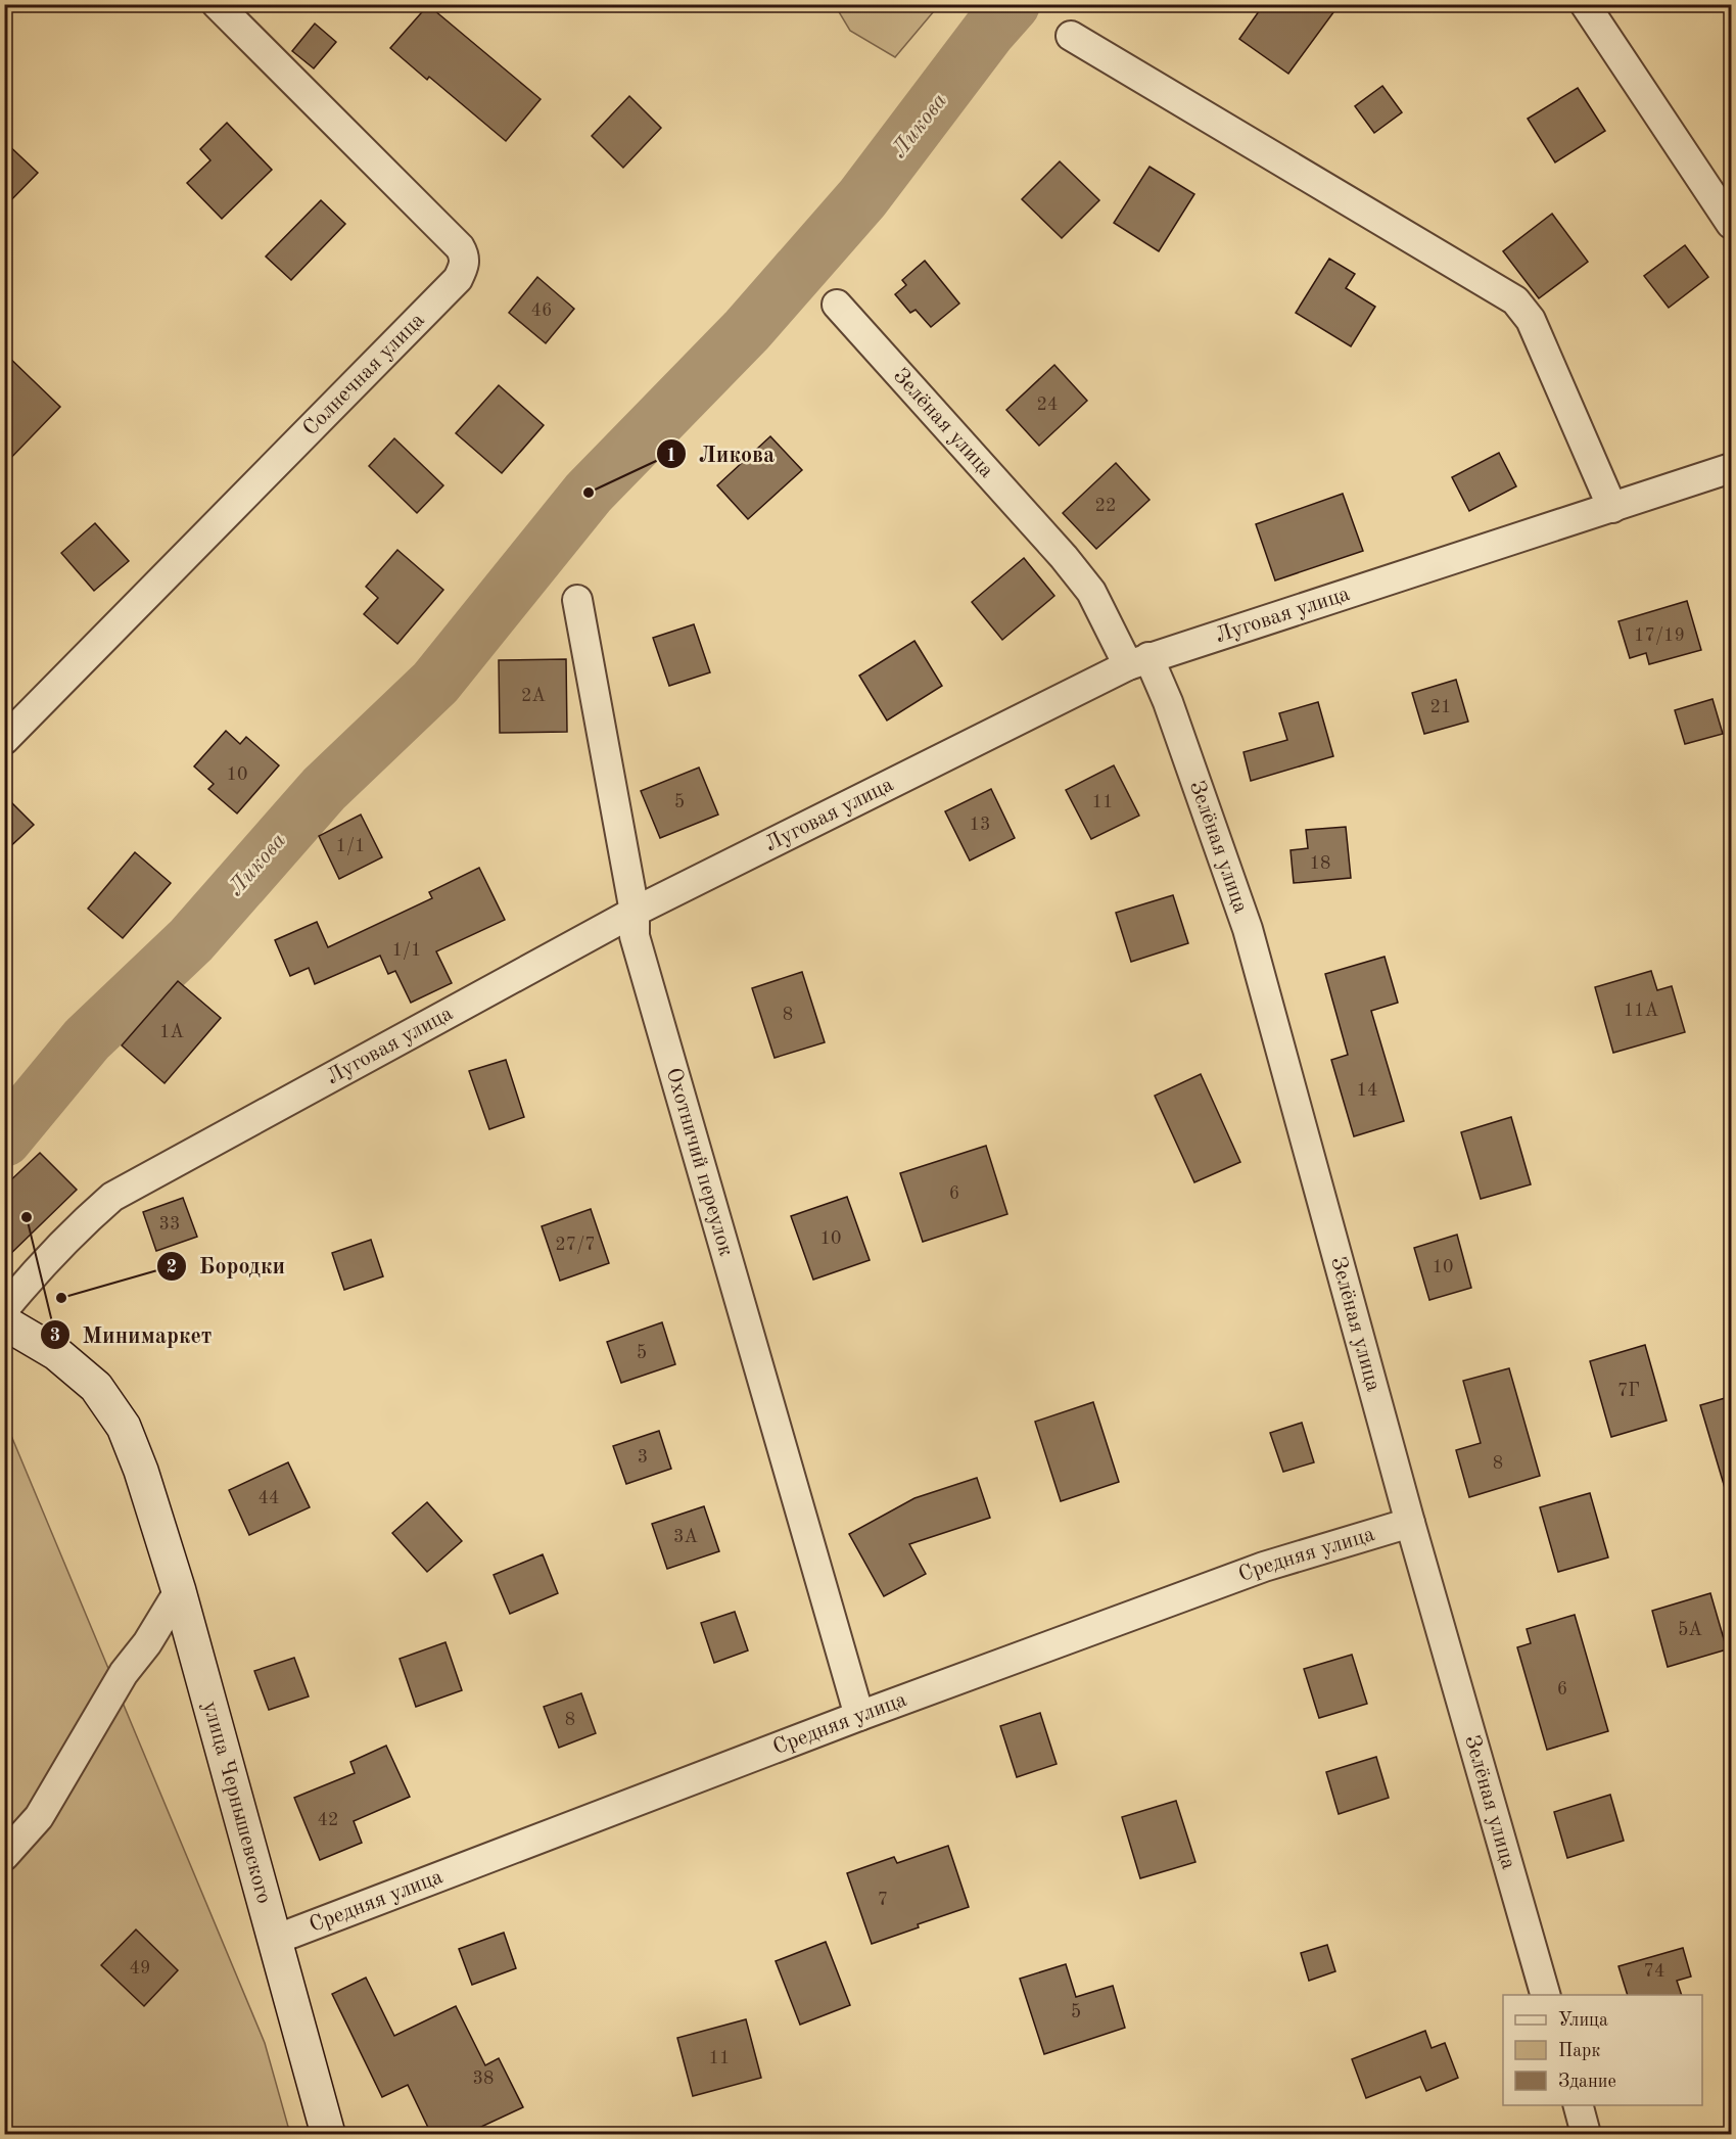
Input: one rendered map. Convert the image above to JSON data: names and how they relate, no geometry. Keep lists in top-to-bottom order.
{
  "streets": {
    "street": [
      "Солнечная улица",
      "Зелёная улица",
      "Луговая улица",
      "Охотничий переулок",
      "Средняя улица",
      "улица Чернышевского"
    ]
  },
  "crossings": [
    ["Зелёная улица", "Луговая улица"],
    ["Зелёная улица", "Средняя улица"],
    ["Луговая улица", "Охотничий переулок"],
    ["Охотничий переулок", "Средняя улица"],
    ["Средняя улица", "улица Чернышевского"]
  ],
  "water": ["Ликова"],
  "places": ["Ликова", "Минимаркет", "Бородки"],
  "house_numbers": [
    "46",
    "24",
    "22",
    "17/19",
    "2А",
    "21",
    "10",
    "5",
    "11",
    "13",
    "1/1",
    "18",
    "1/1",
    "11А",
    "8",
    "1А",
    "14",
    "6",
    "33",
    "10",
    "27/7",
    "10",
    "5",
    "7Г",
    "3",
    "8",
    "44",
    "3А",
    "5А",
    "6",
    "8",
    "42",
    "7",
    "49",
    "74",
    "5",
    "11",
    "38"
  ],
  "legend": ["Улица", "Парк", "Здание"]
}
